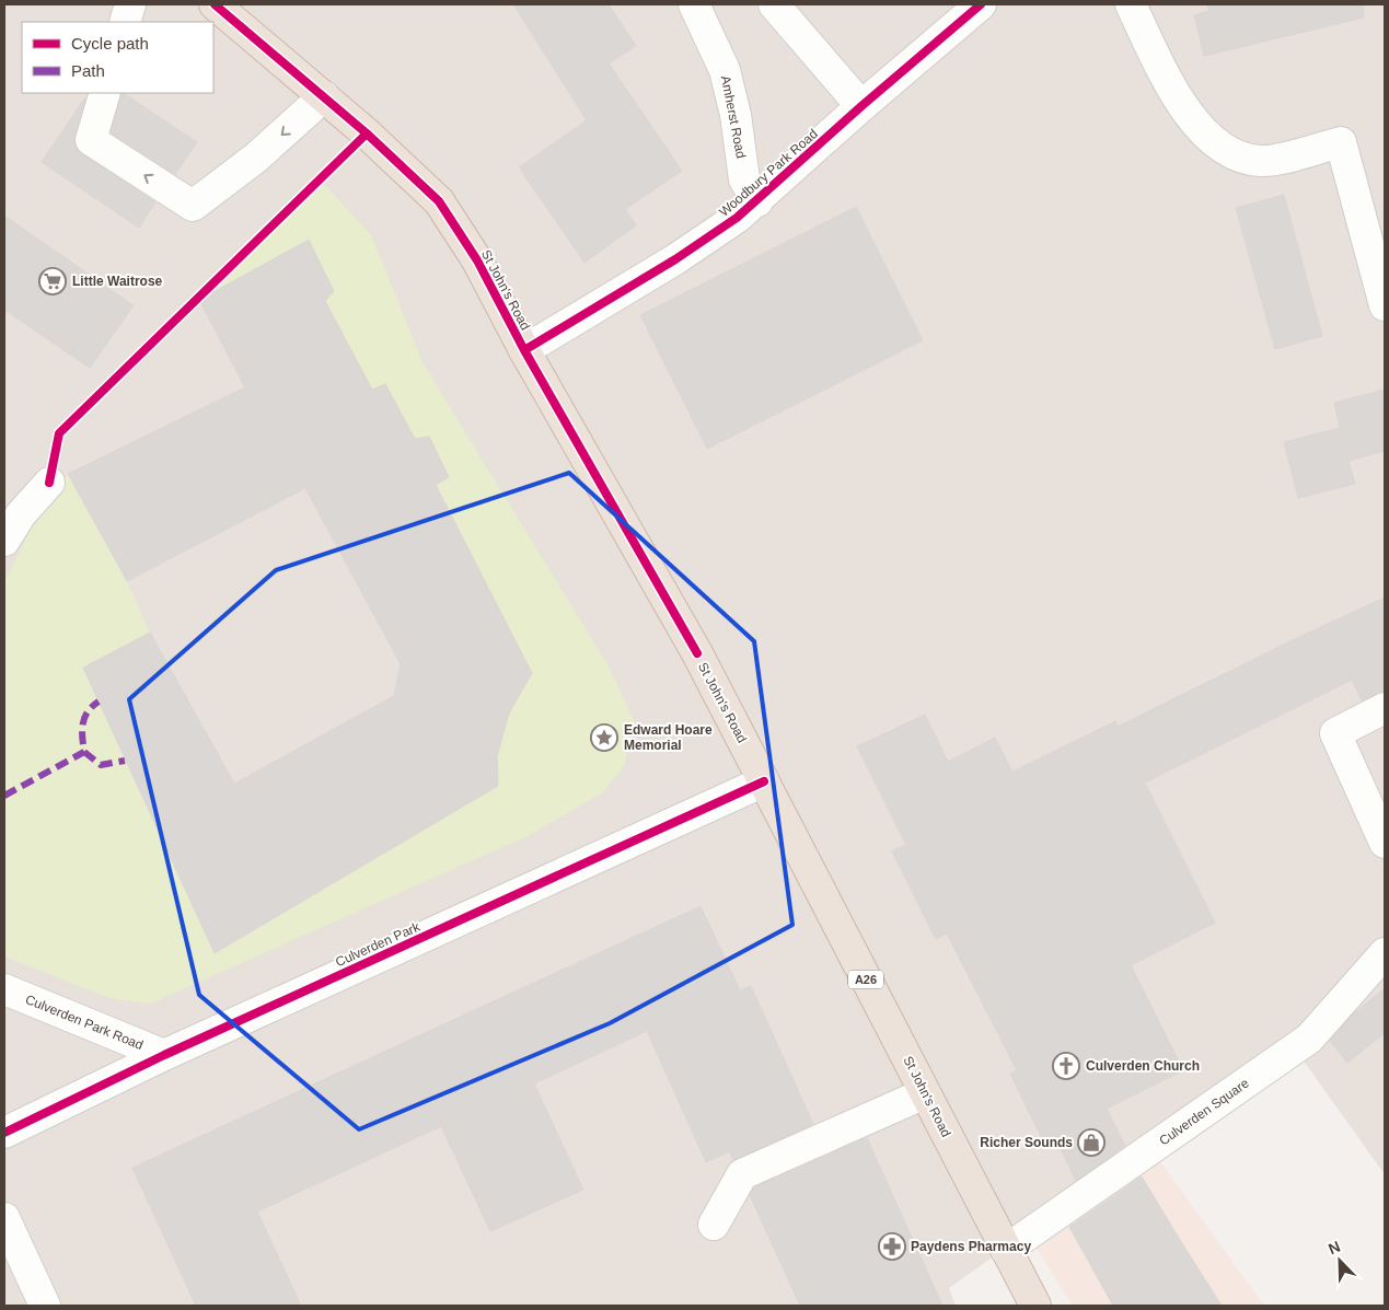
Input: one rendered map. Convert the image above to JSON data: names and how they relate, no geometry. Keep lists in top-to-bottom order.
{
  "streets": {
    "highway": ["St John's Road", "A26"],
    "street": [
      "Amherst Road",
      "Woodbury Park Road",
      "Culverden Park",
      "Culverden Park Road",
      "Culverden Square"
    ]
  },
  "crossings": [
    ["Amherst Road", "Woodbury Park Road"],
    ["Woodbury Park Road", "St John's Road"],
    ["St John's Road", "Culverden Park"],
    ["St John's Road", "Culverden Square"],
    ["Culverden Park", "Culverden Park Road"]
  ],
  "places": {
    "supermarket": ["Little Waitrose"],
    "place": ["Edward Hoare Memorial"],
    "church": ["Culverden Church"],
    "shop": ["Richer Sounds"],
    "pharmacy": ["Paydens Pharmacy"]
  },
  "legend": ["Cycle path", "Path"],
  "north": "top left"
}
